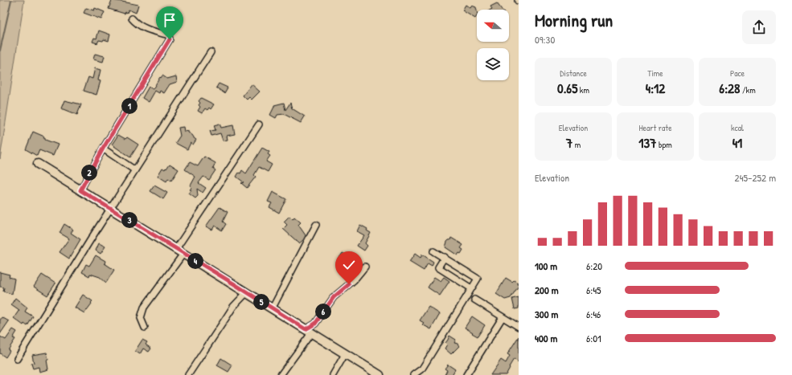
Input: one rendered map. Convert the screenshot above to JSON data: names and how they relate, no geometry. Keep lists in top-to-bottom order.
{
  "north": "left",
  "page": {
    "heading": ["Morning run", "09:30"],
    "stats": [
      ["Distance", "0.65 km"],
      ["Time", "4:12"],
      ["Pace", "6:28 /km"],
      ["Elevation", "7 m"],
      ["Heart rate", "137 bpm"],
      ["kcal", "41"]
    ],
    "pins": [
      "1",
      "2",
      "3",
      "4",
      "5",
      "6"
    ],
    "chart": ["Elevation", "245–252 m"],
    "list": [
      {
        "name": "100 m",
        "note": "6:20"
      },
      {
        "name": "200 m",
        "note": "6:45"
      },
      {
        "name": "300 m",
        "note": "6:46"
      },
      {
        "name": "400 m",
        "note": "6:01"
      }
    ]
  }
}
